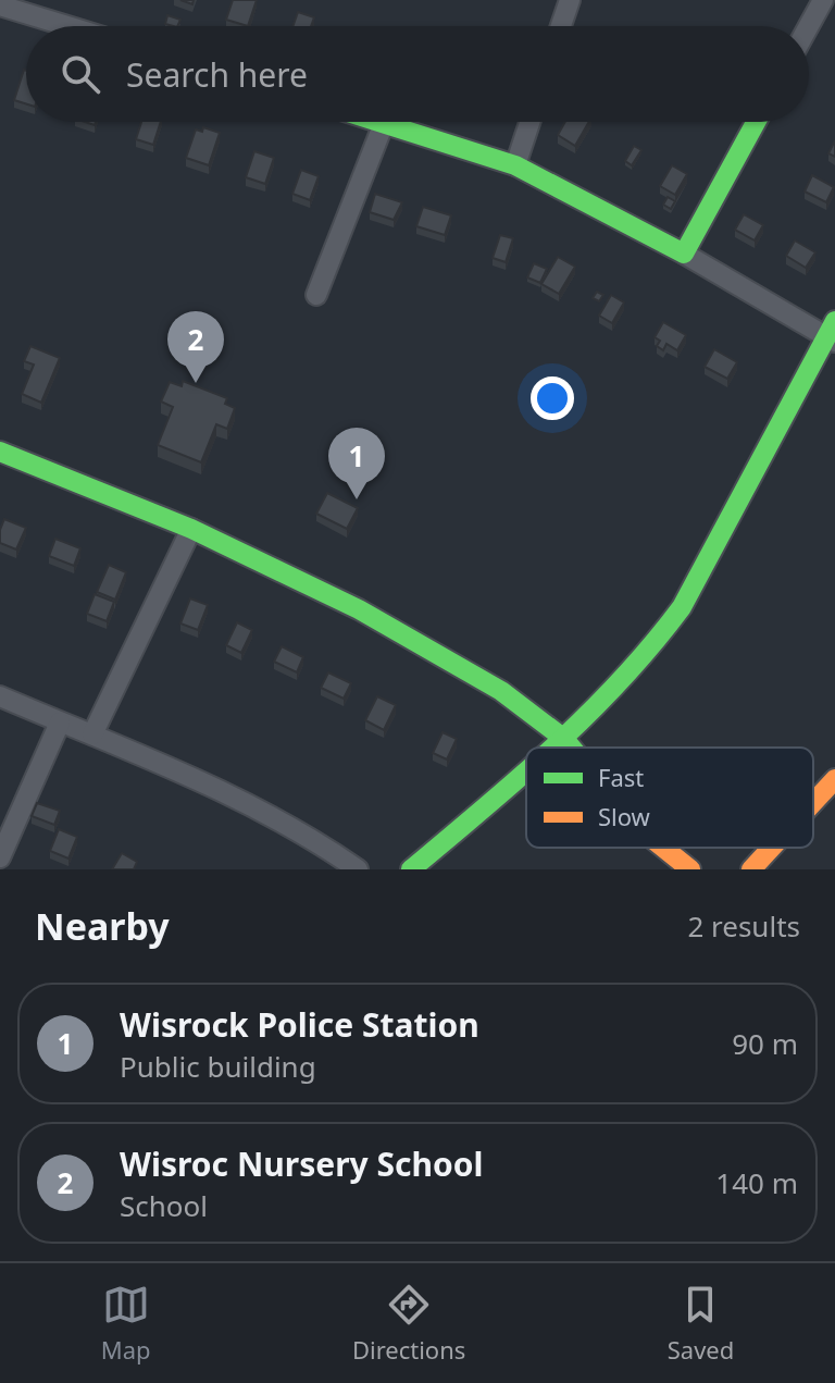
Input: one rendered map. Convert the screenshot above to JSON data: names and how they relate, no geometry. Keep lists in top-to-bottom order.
{
  "legend": ["Fast", "Slow"],
  "page": {
    "search": "Search here",
    "pins": ["2", "1"],
    "heading": ["Nearby", "2 results"],
    "list": [
      {
        "mark": "1",
        "name": "Wisrock Police Station",
        "note": "Public building",
        "value": "90 m"
      },
      {
        "mark": "2",
        "name": "Wisroc Nursery School",
        "note": "School",
        "value": "140 m"
      }
    ],
    "nav": ["Map", "Directions", "Saved"]
  }
}
